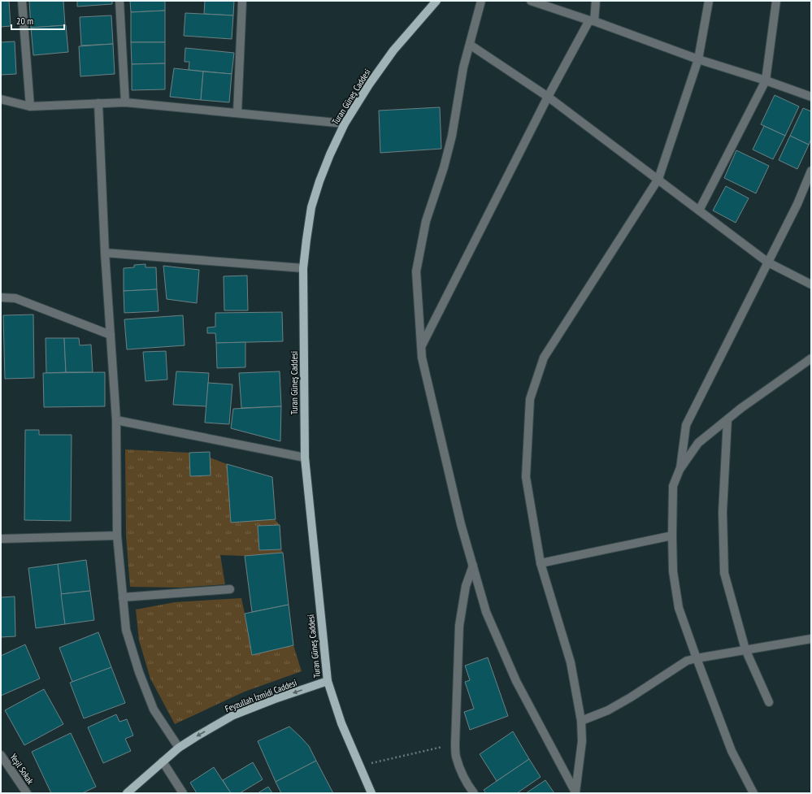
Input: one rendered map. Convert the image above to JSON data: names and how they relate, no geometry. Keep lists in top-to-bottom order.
{
  "streets": {
    "main road": ["Turan Güneş Caddesi", "Feyzullah İzmidi Caddesi"],
    "street": ["Yeşil Sokak"]
  },
  "crossings": [
    ["Turan Güneş Caddesi", "Feyzullah İzmidi Caddesi"]
  ],
  "one_way": ["Feyzullah İzmidi Caddesi"],
  "scale_bar": "20 m"
}
